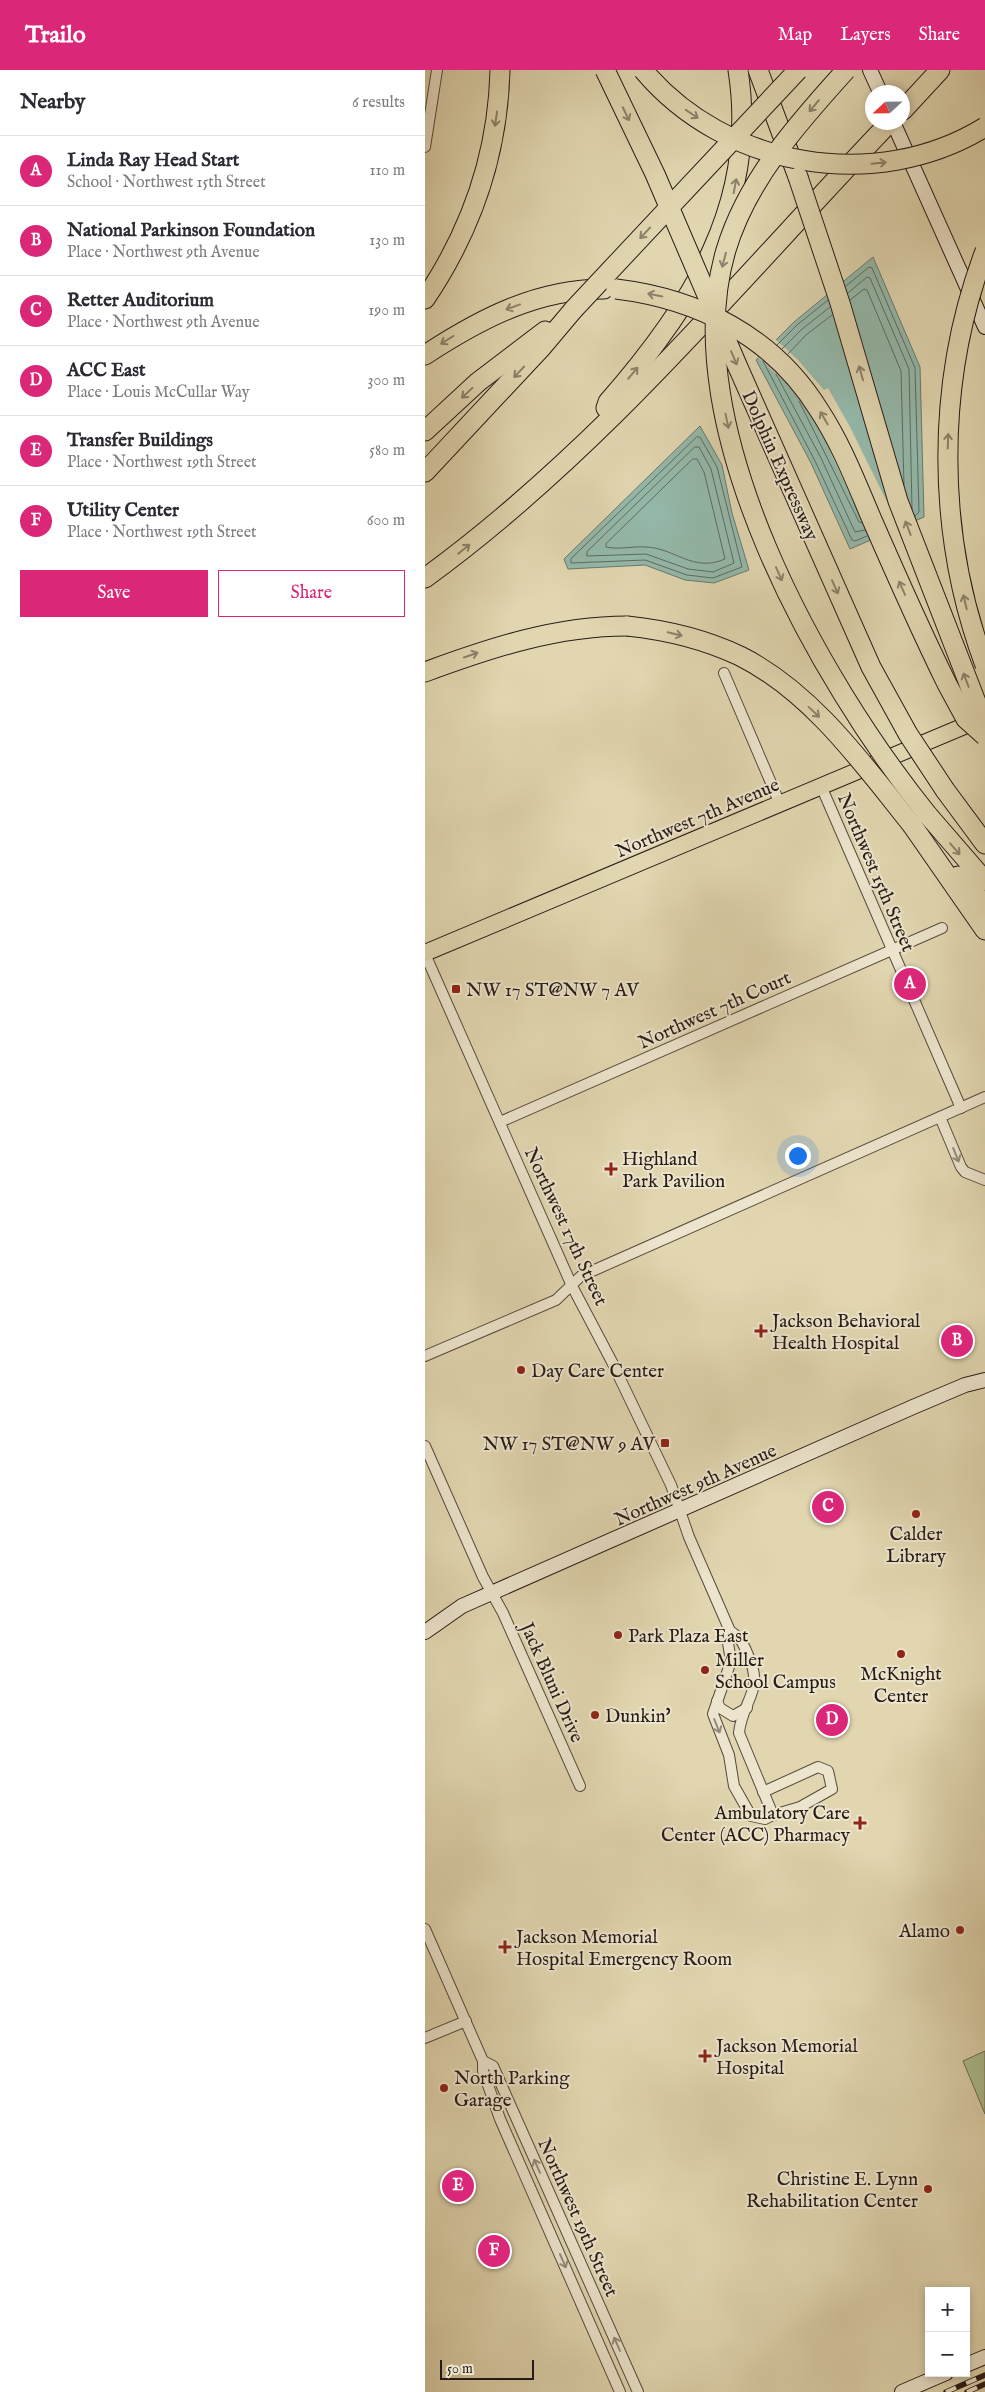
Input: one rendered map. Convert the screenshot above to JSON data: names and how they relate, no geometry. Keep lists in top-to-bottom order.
{
  "streets": {
    "highway": ["Dolphin Expressway"],
    "main road": ["Northwest 7th Avenue"],
    "street": [
      "Northwest 15th Street",
      "Northwest 7th Court",
      "Northwest 17th Street",
      "Northwest 9th Avenue",
      "Jack Bluni Drive",
      "Northwest 19th Street"
    ]
  },
  "crossings": [
    ["Northwest 7th Avenue", "Northwest 15th Street"],
    ["Northwest 7th Avenue", "Northwest 17th Street"],
    ["Northwest 15th Street", "Northwest 7th Court"],
    ["Northwest 7th Court", "Northwest 17th Street"],
    ["Northwest 17th Street", "Northwest 9th Avenue"],
    ["Northwest 9th Avenue", "Jack Bluni Drive"]
  ],
  "places": {
    "transit": ["NW 17 ST@NW 7 AV", "NW 17 ST@NW 9 AV"],
    "health": [
      "Highland Park Pavilion",
      "Jackson Behavioral Health Hospital",
      "Ambulatory Care Center (ACC) Pharmacy",
      "Jackson Memorial Hospital Emergency Room",
      "Jackson Memorial Hospital"
    ],
    "other": [
      "Day Care Center",
      "Calder Library",
      "Park Plaza East",
      "McKnight Center",
      "Miller School Campus",
      "Dunkin'",
      "Alamo",
      "North Parking Garage",
      "Christine E. Lynn Rehabilitation Center"
    ]
  },
  "scale_bar": "50 m",
  "north": "left",
  "page": {
    "header": "Trailo",
    "nav": ["Map", "Layers", "Share"],
    "heading": ["Nearby", "6 results"],
    "list": [
      {
        "mark": "A",
        "name": "Linda Ray Head Start",
        "note": "School · Northwest 15th Street",
        "value": "110 m"
      },
      {
        "mark": "B",
        "name": "National Parkinson Foundation",
        "note": "Place · Northwest 9th Avenue",
        "value": "130 m"
      },
      {
        "mark": "C",
        "name": "Retter Auditorium",
        "note": "Place · Northwest 9th Avenue",
        "value": "190 m"
      },
      {
        "mark": "D",
        "name": "ACC East",
        "note": "Place · Louis McCullar Way",
        "value": "300 m"
      },
      {
        "mark": "E",
        "name": "Transfer Buildings",
        "note": "Place · Northwest 19th Street",
        "value": "580 m"
      },
      {
        "mark": "F",
        "name": "Utility Center",
        "note": "Place · Northwest 19th Street",
        "value": "600 m"
      }
    ],
    "buttons": ["Save", "Share"],
    "pins": [
      "A",
      "B",
      "C",
      "D",
      "E",
      "F"
    ],
    "map_buttons": ["+", "−"],
    "scale": "50 m"
  }
}
